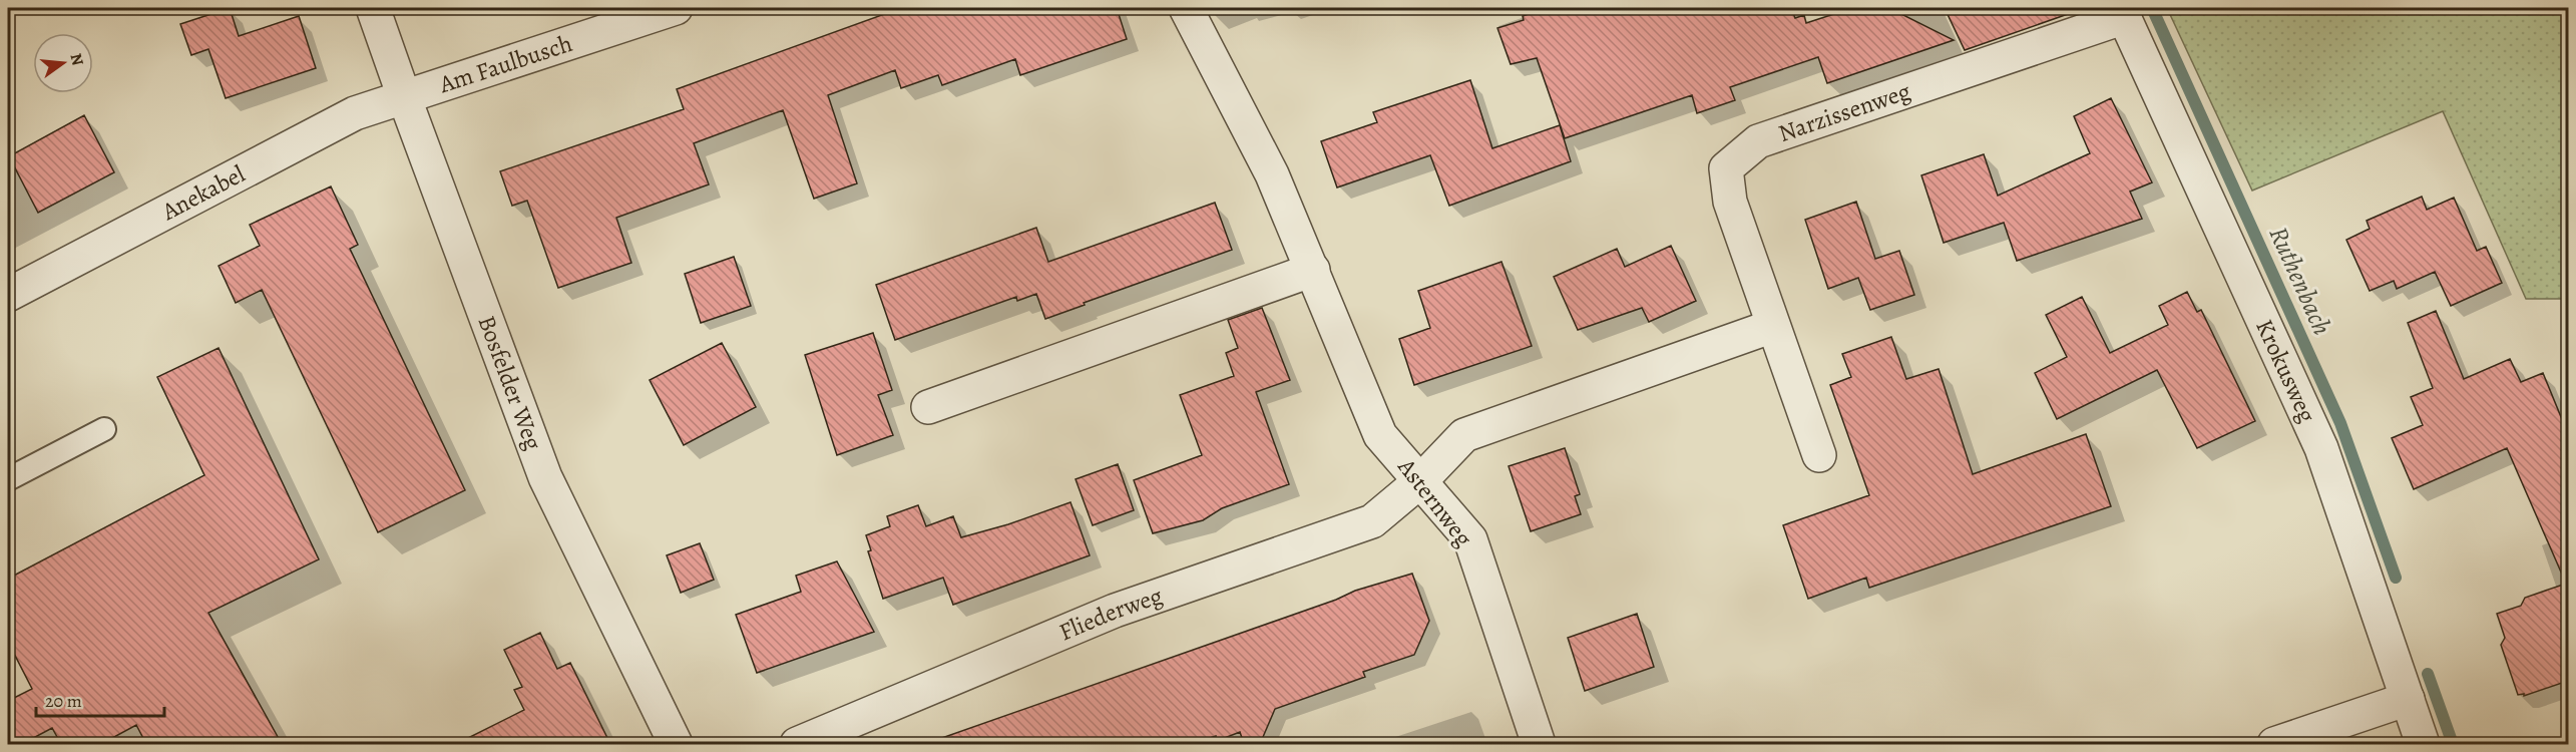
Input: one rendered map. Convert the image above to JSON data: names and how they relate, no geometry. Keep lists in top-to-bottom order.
{
  "streets": {
    "street": [
      "Am Faulbusch",
      "Narzissenweg",
      "Anekabel",
      "Krokusweg",
      "Bosfelder Weg",
      "Asternweg",
      "Fliederweg"
    ]
  },
  "crossings": [
    ["Am Faulbusch", "Anekabel"],
    ["Am Faulbusch", "Bosfelder Weg"],
    ["Narzissenweg", "Krokusweg"],
    ["Anekabel", "Bosfelder Weg"],
    ["Asternweg", "Fliederweg"]
  ],
  "water": ["Ruthenbach"],
  "scale_bar": "20 m",
  "north": "right"
}
